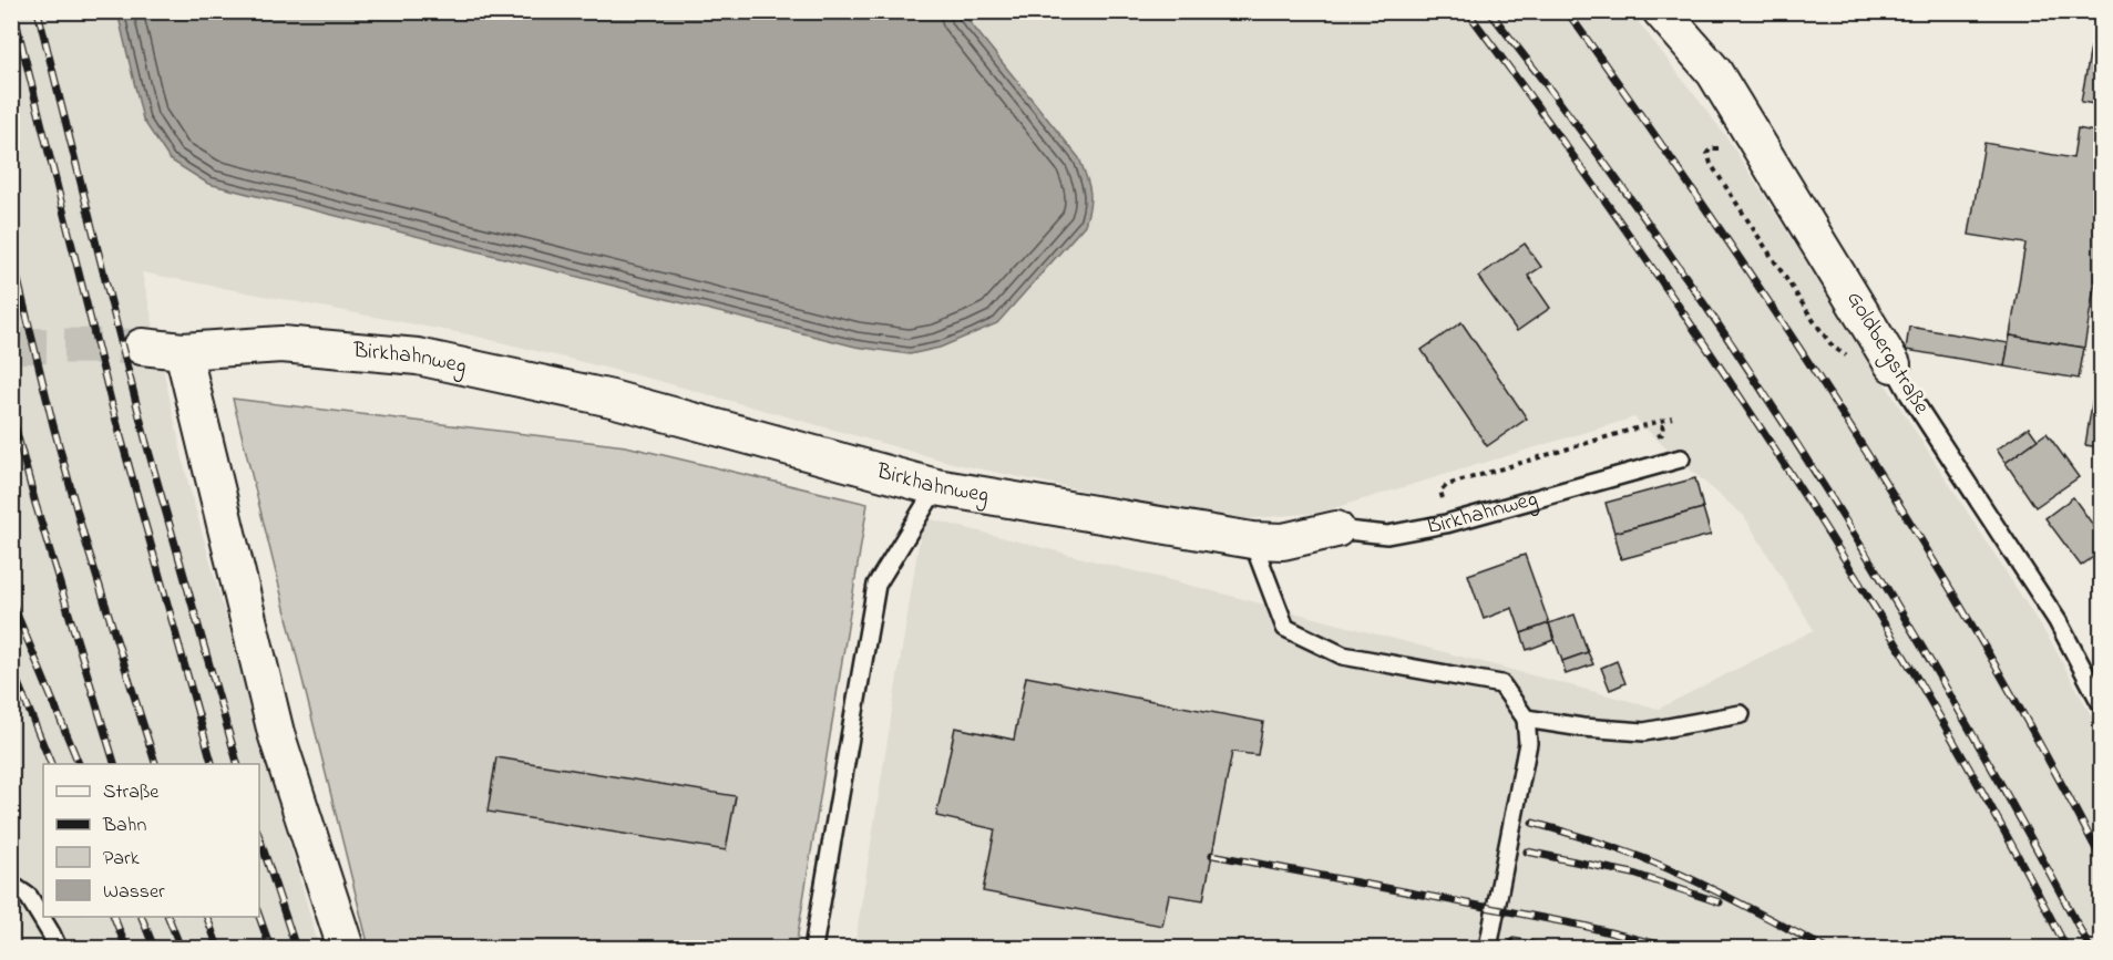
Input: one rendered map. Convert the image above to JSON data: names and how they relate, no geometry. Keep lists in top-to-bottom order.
{
  "streets": {
    "street": ["Goldbergstraße", "Birkhahnweg"]
  },
  "legend": [
    "Straße",
    "Bahn",
    "Park",
    "Wasser"
  ]
}
